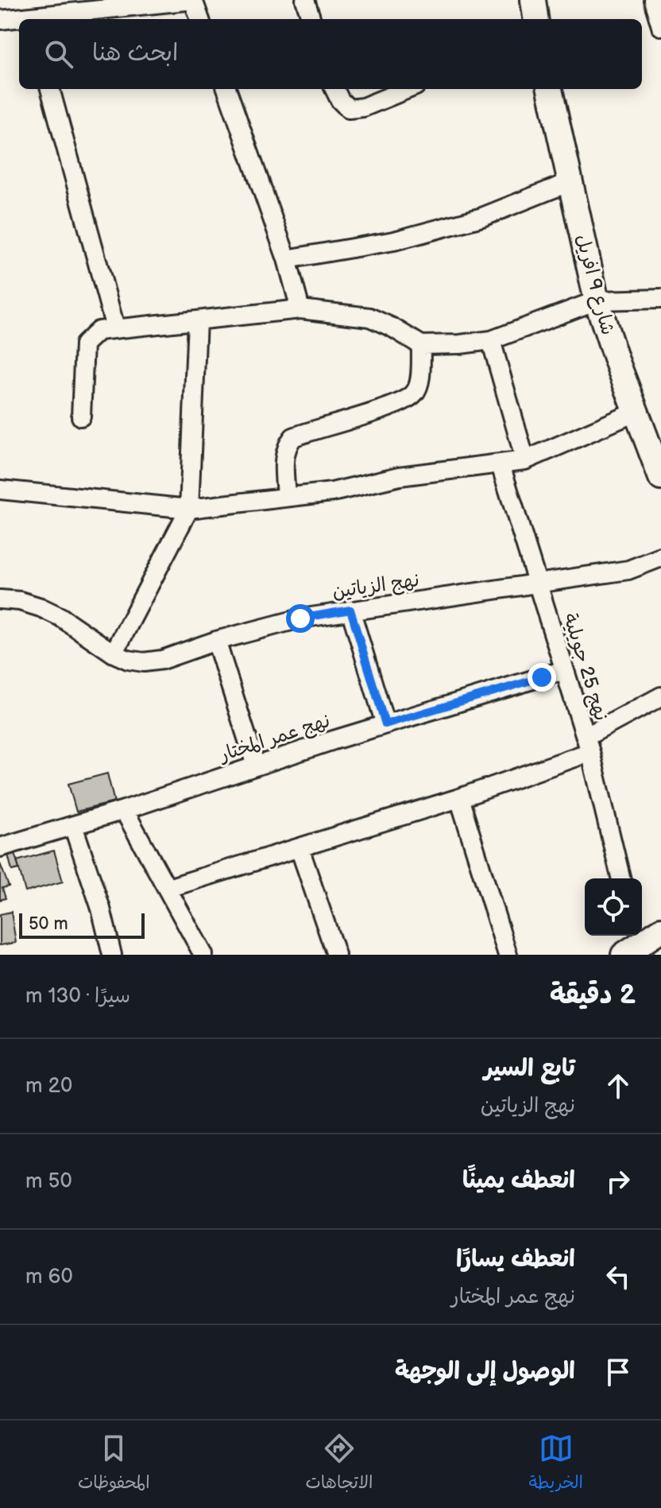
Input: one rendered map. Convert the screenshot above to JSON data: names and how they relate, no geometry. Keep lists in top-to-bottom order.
{
  "streets": {
    "street": [
      "شارع 9 افريل",
      "نهج الزياتين",
      "نهج 25 جويلية",
      "نهج عمر المختار"
    ]
  },
  "crossings": [
    ["نهج الزياتين", "نهج 25 جويلية"],
    ["نهج 25 جويلية", "نهج عمر المختار"]
  ],
  "scale_bar": "50 m",
  "page": {
    "search": "ابحث هنا",
    "scale": "50 m",
    "heading": ["2 دقيقة", "سيرًا · 130 m"],
    "list": [
      ["تابع السير", "نهج الزياتين", "20 m"],
      ["انعطف يمينًا", "50 m"],
      ["انعطف يسارًا", "نهج عمر المختار", "60 m"],
      "الوصول إلى الوجهة"
    ],
    "nav": ["الخريطة", "الاتجاهات", "المحفوظات"]
  }
}
